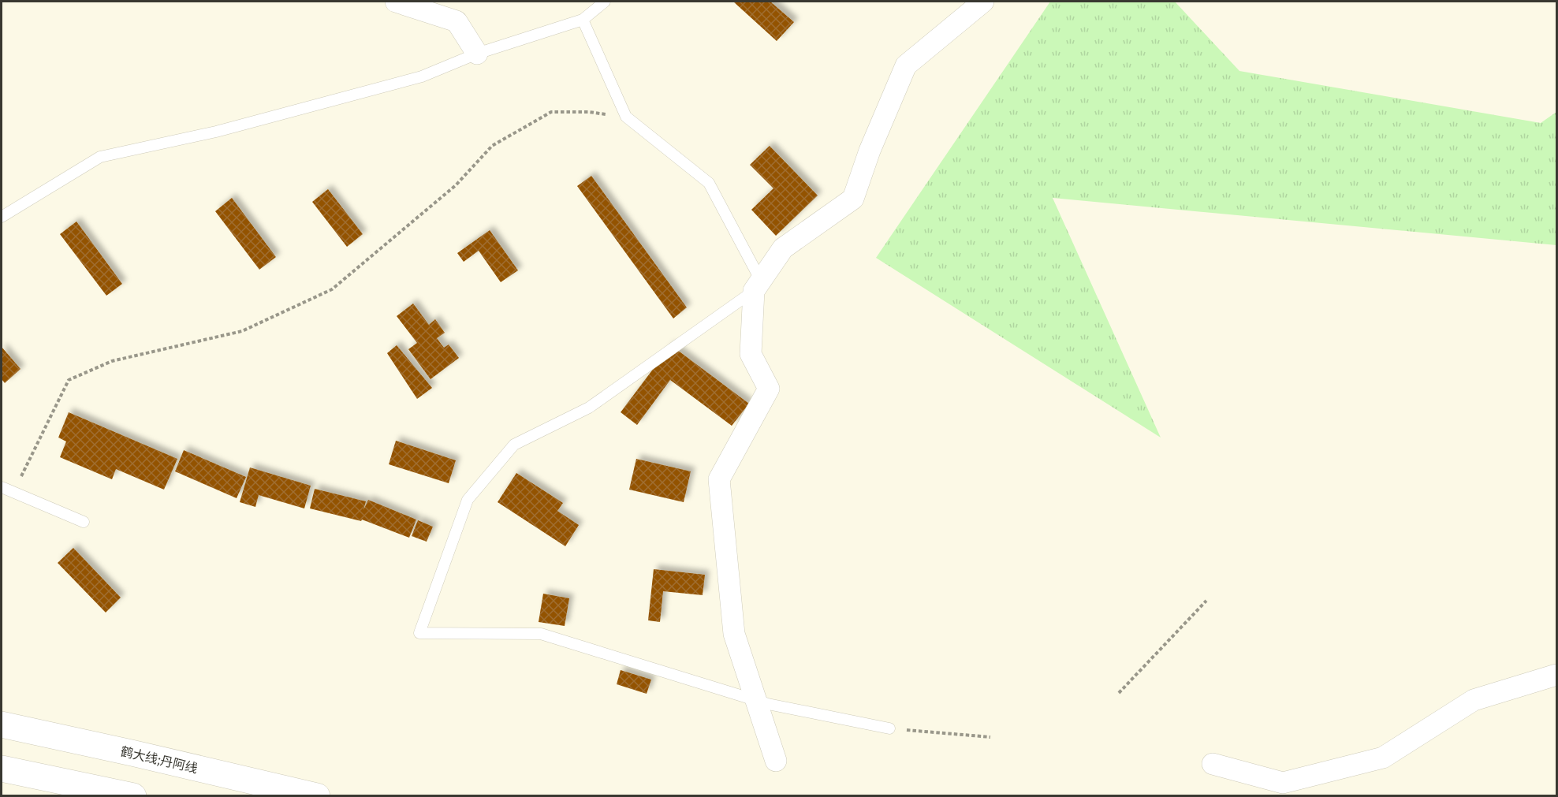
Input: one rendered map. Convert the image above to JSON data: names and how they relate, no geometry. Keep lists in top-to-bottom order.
{
  "streets": {
    "highway": ["鹤大线;丹阿线"]
  }
}
